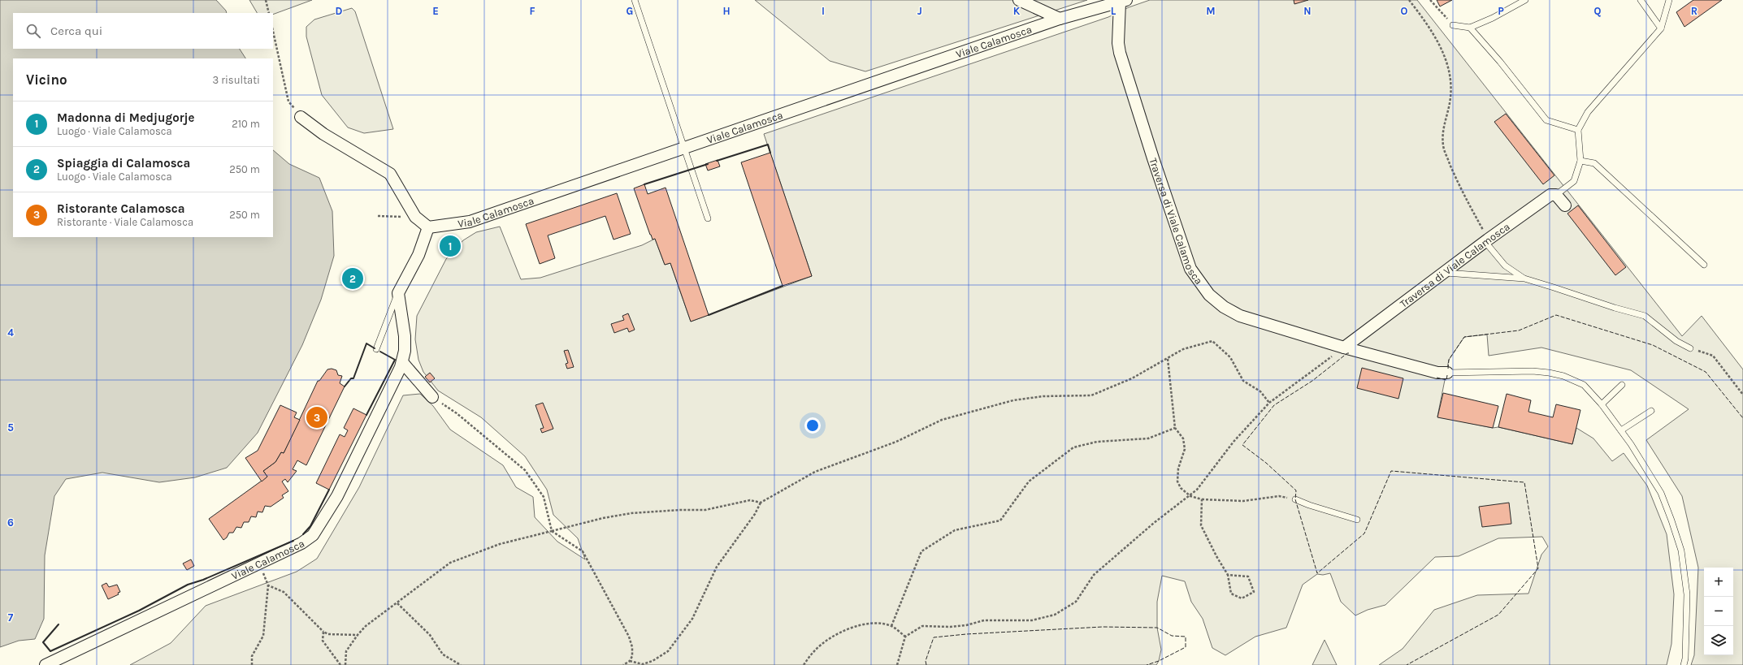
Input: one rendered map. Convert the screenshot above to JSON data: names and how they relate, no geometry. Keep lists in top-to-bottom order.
{
  "streets": {
    "street": ["Viale Calamosca", "Traversa di Viale Calamosca"]
  },
  "crossings": [
    ["Viale Calamosca", "Traversa di Viale Calamosca"]
  ],
  "page": {
    "search": "Cerca qui",
    "heading": ["Vicino", "3 risultati"],
    "list": [
      {
        "mark": "1",
        "name": "Madonna di Medjugorje",
        "note": "Luogo · Viale Calamosca",
        "value": "210 m"
      },
      {
        "mark": "2",
        "name": "Spiaggia di Calamosca",
        "note": "Luogo · Viale Calamosca",
        "value": "250 m"
      },
      {
        "mark": "3",
        "name": "Ristorante Calamosca",
        "note": "Ristorante · Viale Calamosca",
        "value": "250 m"
      }
    ],
    "pins": ["1", "2", "3"],
    "map_buttons": ["+", "−"]
  },
  "grid": {
    "columns": [
      "D",
      "E",
      "F",
      "G",
      "H",
      "I",
      "J",
      "K",
      "L",
      "M",
      "N",
      "O",
      "P",
      "Q",
      "R"
    ],
    "rows": [
      "4",
      "5",
      "6",
      "7"
    ]
  }
}
